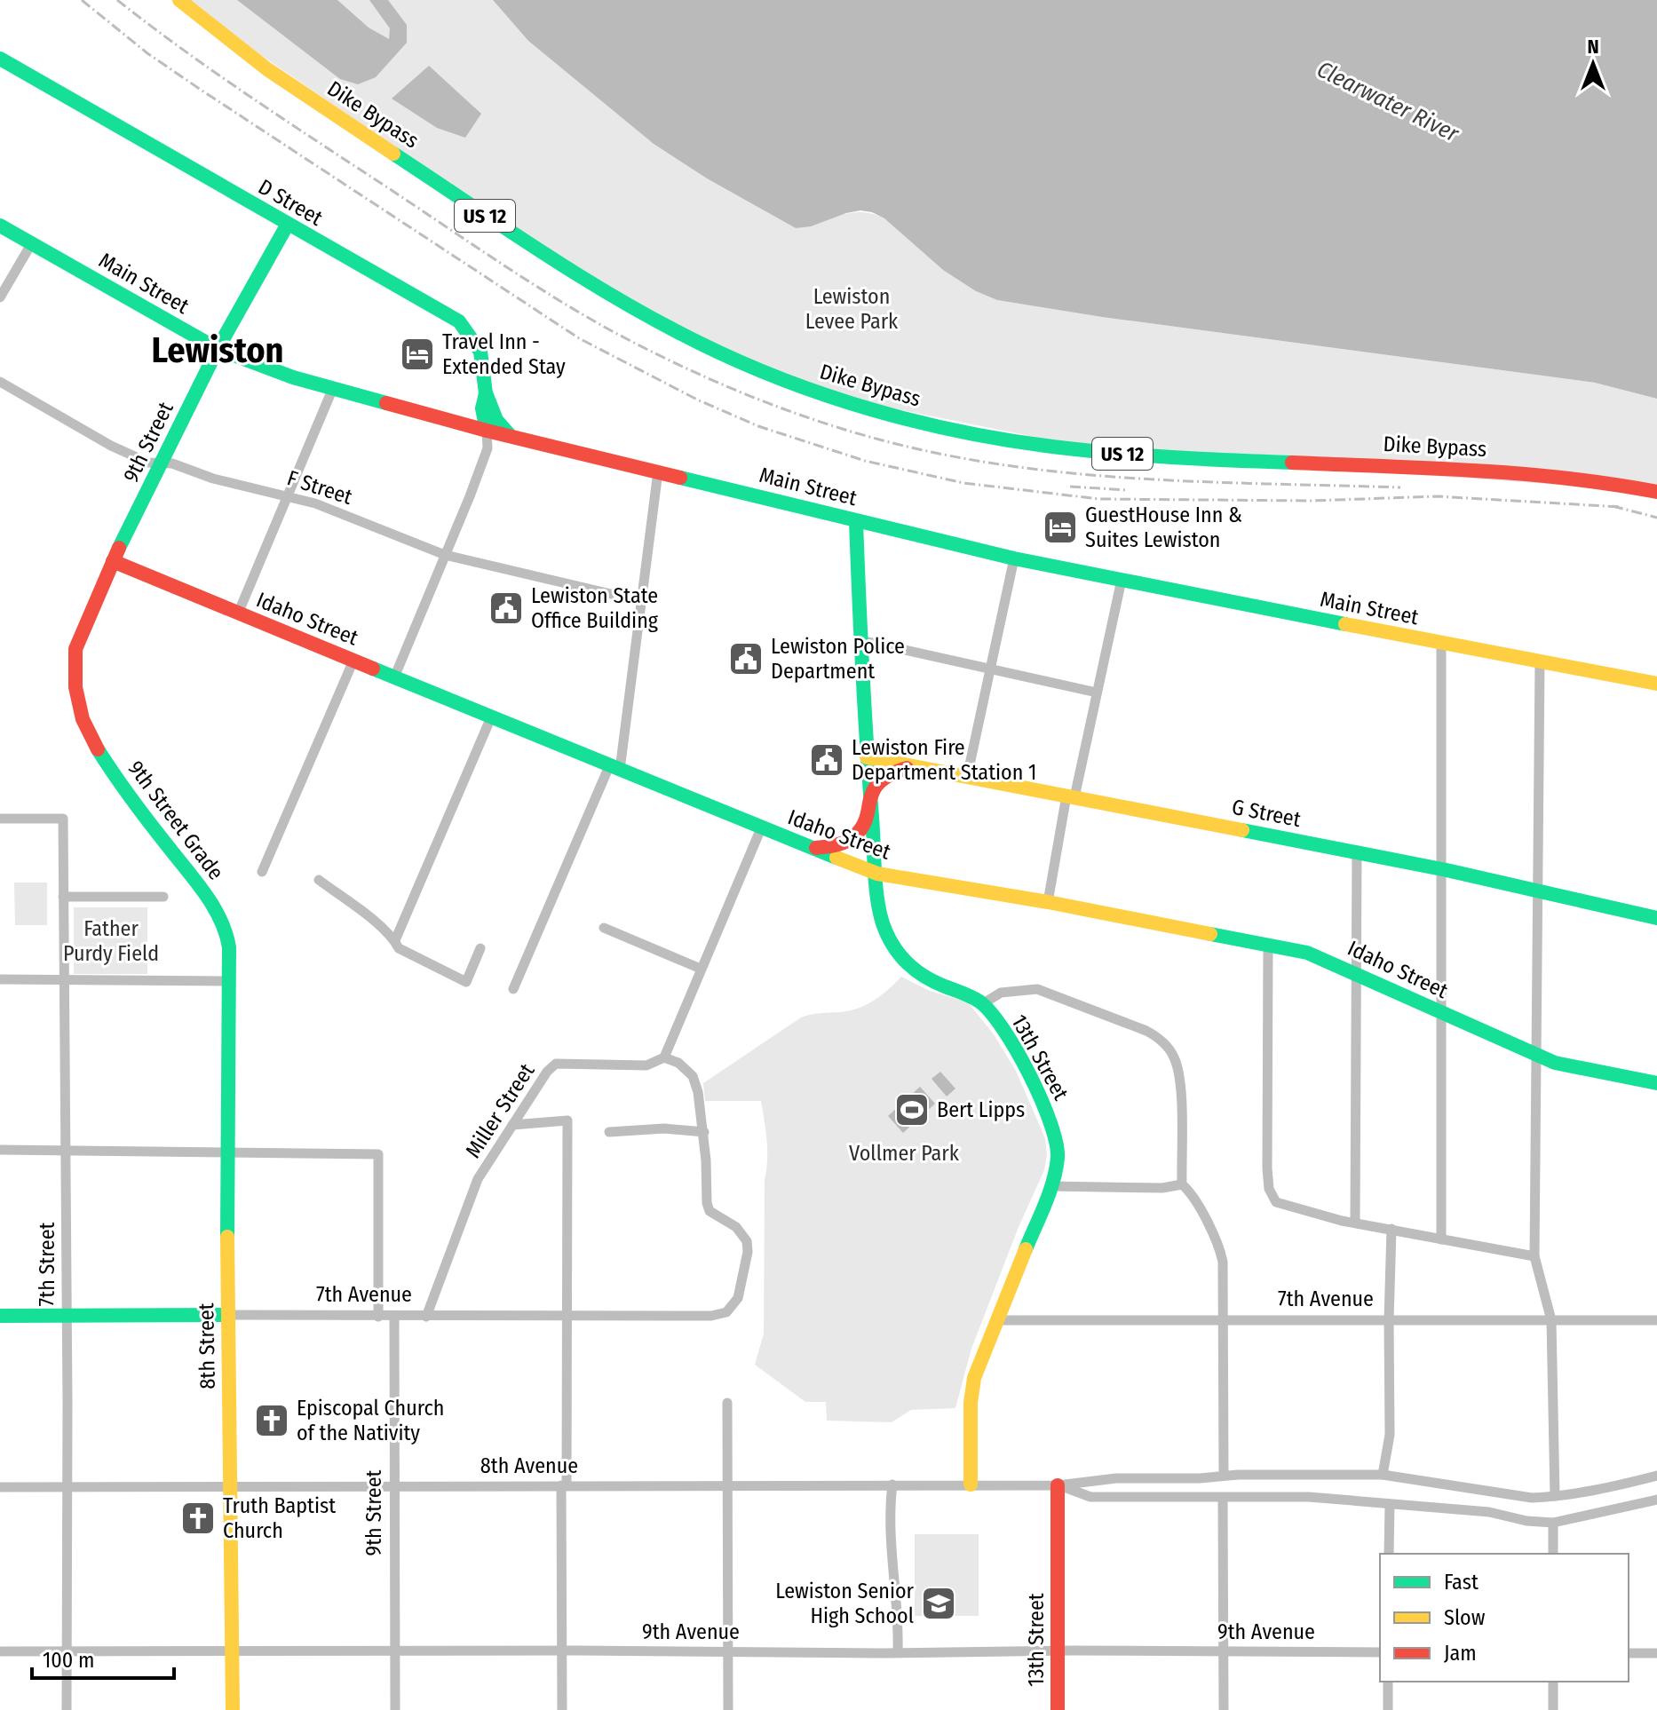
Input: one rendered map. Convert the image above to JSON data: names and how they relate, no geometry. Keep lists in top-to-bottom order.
{
  "streets": {
    "main road": [
      "Dike Bypass",
      "D Street",
      "US 12",
      "Main Street",
      "9th Street",
      "Idaho Street",
      "G Street",
      "9th Street Grade",
      "13th Street",
      "7th Avenue",
      "8th Street"
    ],
    "street": [
      "F Street",
      "Miller Street",
      "7th Street",
      "8th Avenue",
      "9th Avenue"
    ]
  },
  "crossings": [
    ["D Street", "Main Street"],
    ["D Street", "9th Street"],
    ["Main Street", "9th Street"],
    ["Main Street", "13th Street"],
    ["9th Street", "F Street"],
    ["9th Street", "Idaho Street"],
    ["9th Street", "9th Street Grade"],
    ["9th Street", "7th Avenue"],
    ["9th Street", "8th Avenue"],
    ["9th Street", "9th Avenue"],
    ["Idaho Street", "13th Street"],
    ["G Street", "13th Street"],
    ["9th Street Grade", "8th Street"],
    ["13th Street", "7th Avenue"],
    ["13th Street", "8th Avenue"],
    ["13th Street", "9th Avenue"],
    ["Miller Street", "7th Avenue"],
    ["7th Street", "7th Avenue"],
    ["7th Street", "8th Avenue"],
    ["7th Street", "9th Avenue"],
    ["7th Avenue", "8th Street"],
    ["8th Street", "8th Avenue"],
    ["8th Street", "9th Avenue"]
  ],
  "districts": ["Lewiston"],
  "water": ["Clearwater River"],
  "parks": ["Lewiston Levee Park", "Father Purdy Field", "Vollmer Park"],
  "places": {
    "hotel": ["Travel Inn - Extended Stay", "GuestHouse Inn & Suites Lewiston"],
    "public building": ["Lewiston State Office Building", "Lewiston Police Department", "Lewiston Fire Department Station 1"],
    "sports": ["Bert Lipps"],
    "church": ["Episcopal Church of the Nativity", "Truth Baptist Church"],
    "school or university": ["Lewiston Senior High School"]
  },
  "legend": ["Fast", "Slow", "Jam"],
  "scale_bar": "100 m",
  "north": "top"
}
